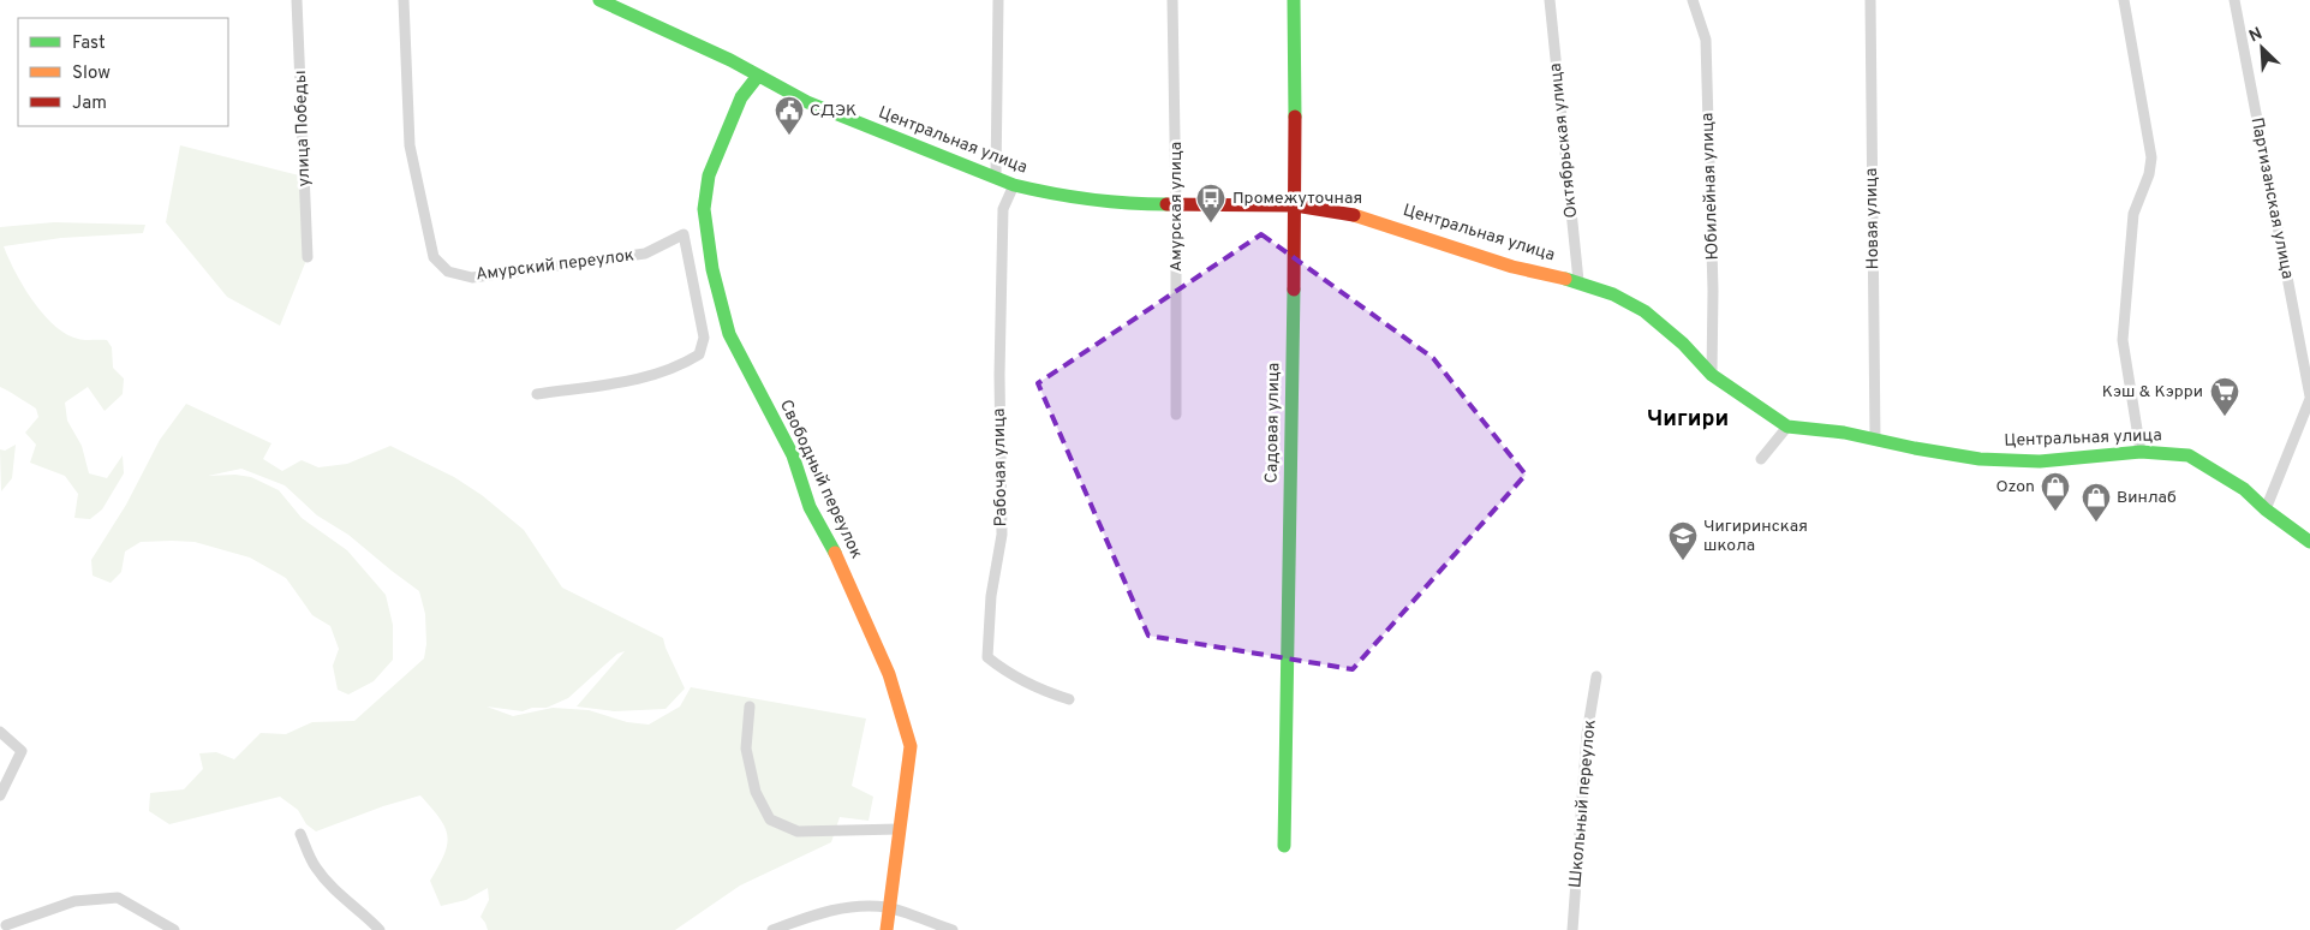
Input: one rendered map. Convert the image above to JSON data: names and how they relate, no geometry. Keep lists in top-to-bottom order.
{
  "streets": {
    "street": [
      "улица Победы",
      "Центральная улица",
      "Октябрьская улица",
      "Юбилейная улица",
      "Партизанская улица",
      "Амурская улица",
      "Новая улица",
      "Амурский переулок",
      "Садовая улица",
      "Рабочая улица",
      "Свободный переулок",
      "Школьный переулок"
    ]
  },
  "crossings": [
    ["Центральная улица", "Октябрьская улица"],
    ["Центральная улица", "Юбилейная улица"],
    ["Центральная улица", "Партизанская улица"],
    ["Центральная улица", "Амурская улица"],
    ["Центральная улица", "Новая улица"],
    ["Центральная улица", "Садовая улица"],
    ["Центральная улица", "Рабочая улица"],
    ["Центральная улица", "Свободный переулок"]
  ],
  "districts": ["Чигири"],
  "places": {
    "public building": ["СДЭК"],
    "bus stop": ["Промежуточная"],
    "supermarket": ["Кэш & Кэрри"],
    "shop": ["Ozon", "Винлаб"],
    "school or university": ["Чигиринская школа"]
  },
  "legend": ["Fast", "Slow", "Jam"],
  "north": "top left"
}
